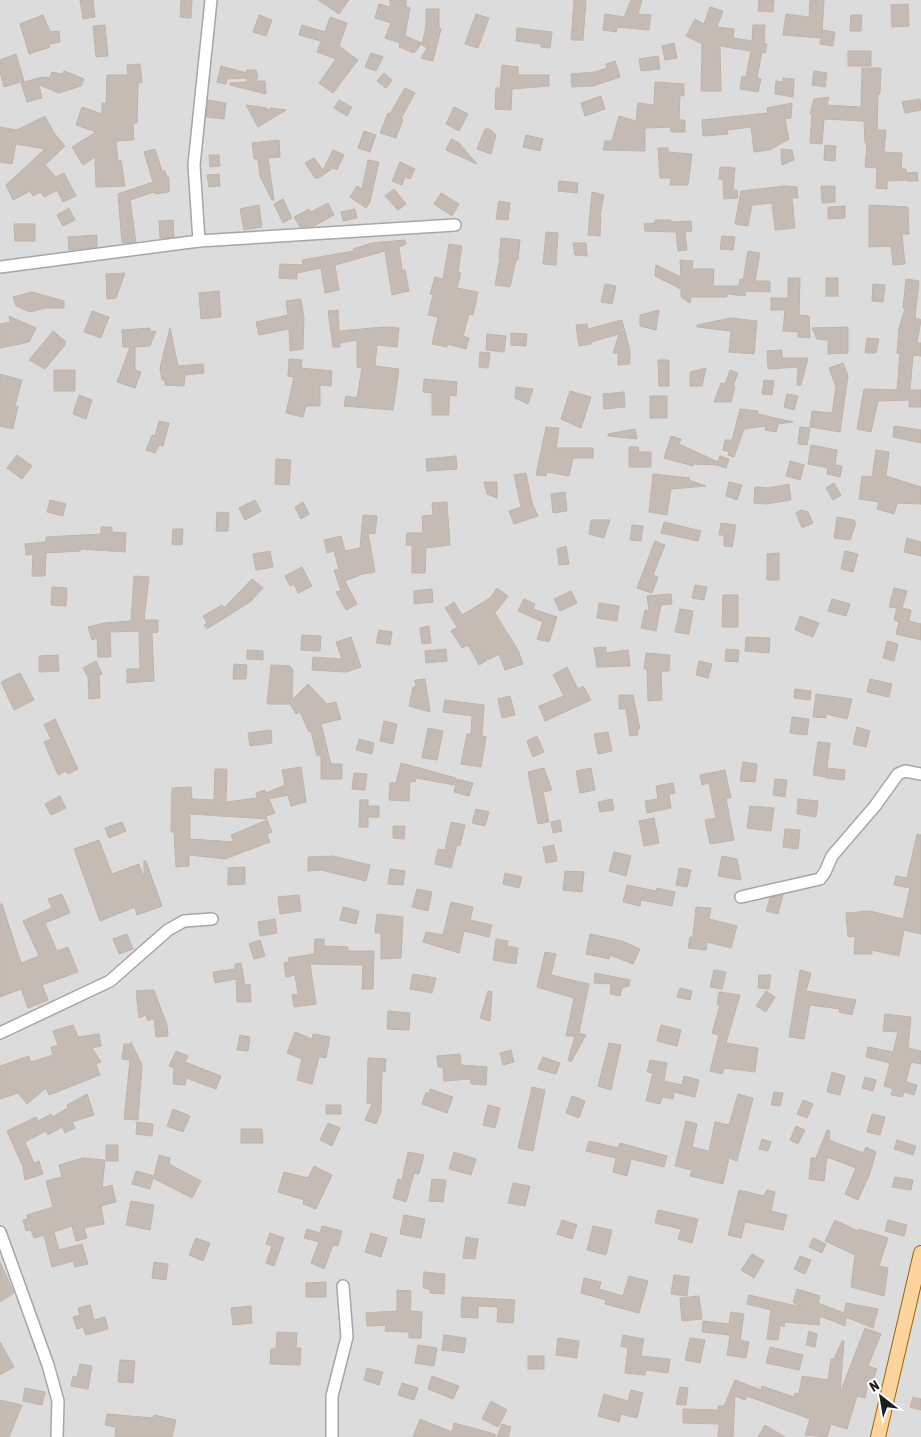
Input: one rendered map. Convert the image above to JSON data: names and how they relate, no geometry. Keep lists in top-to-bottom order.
{
  "north": "top left"
}
